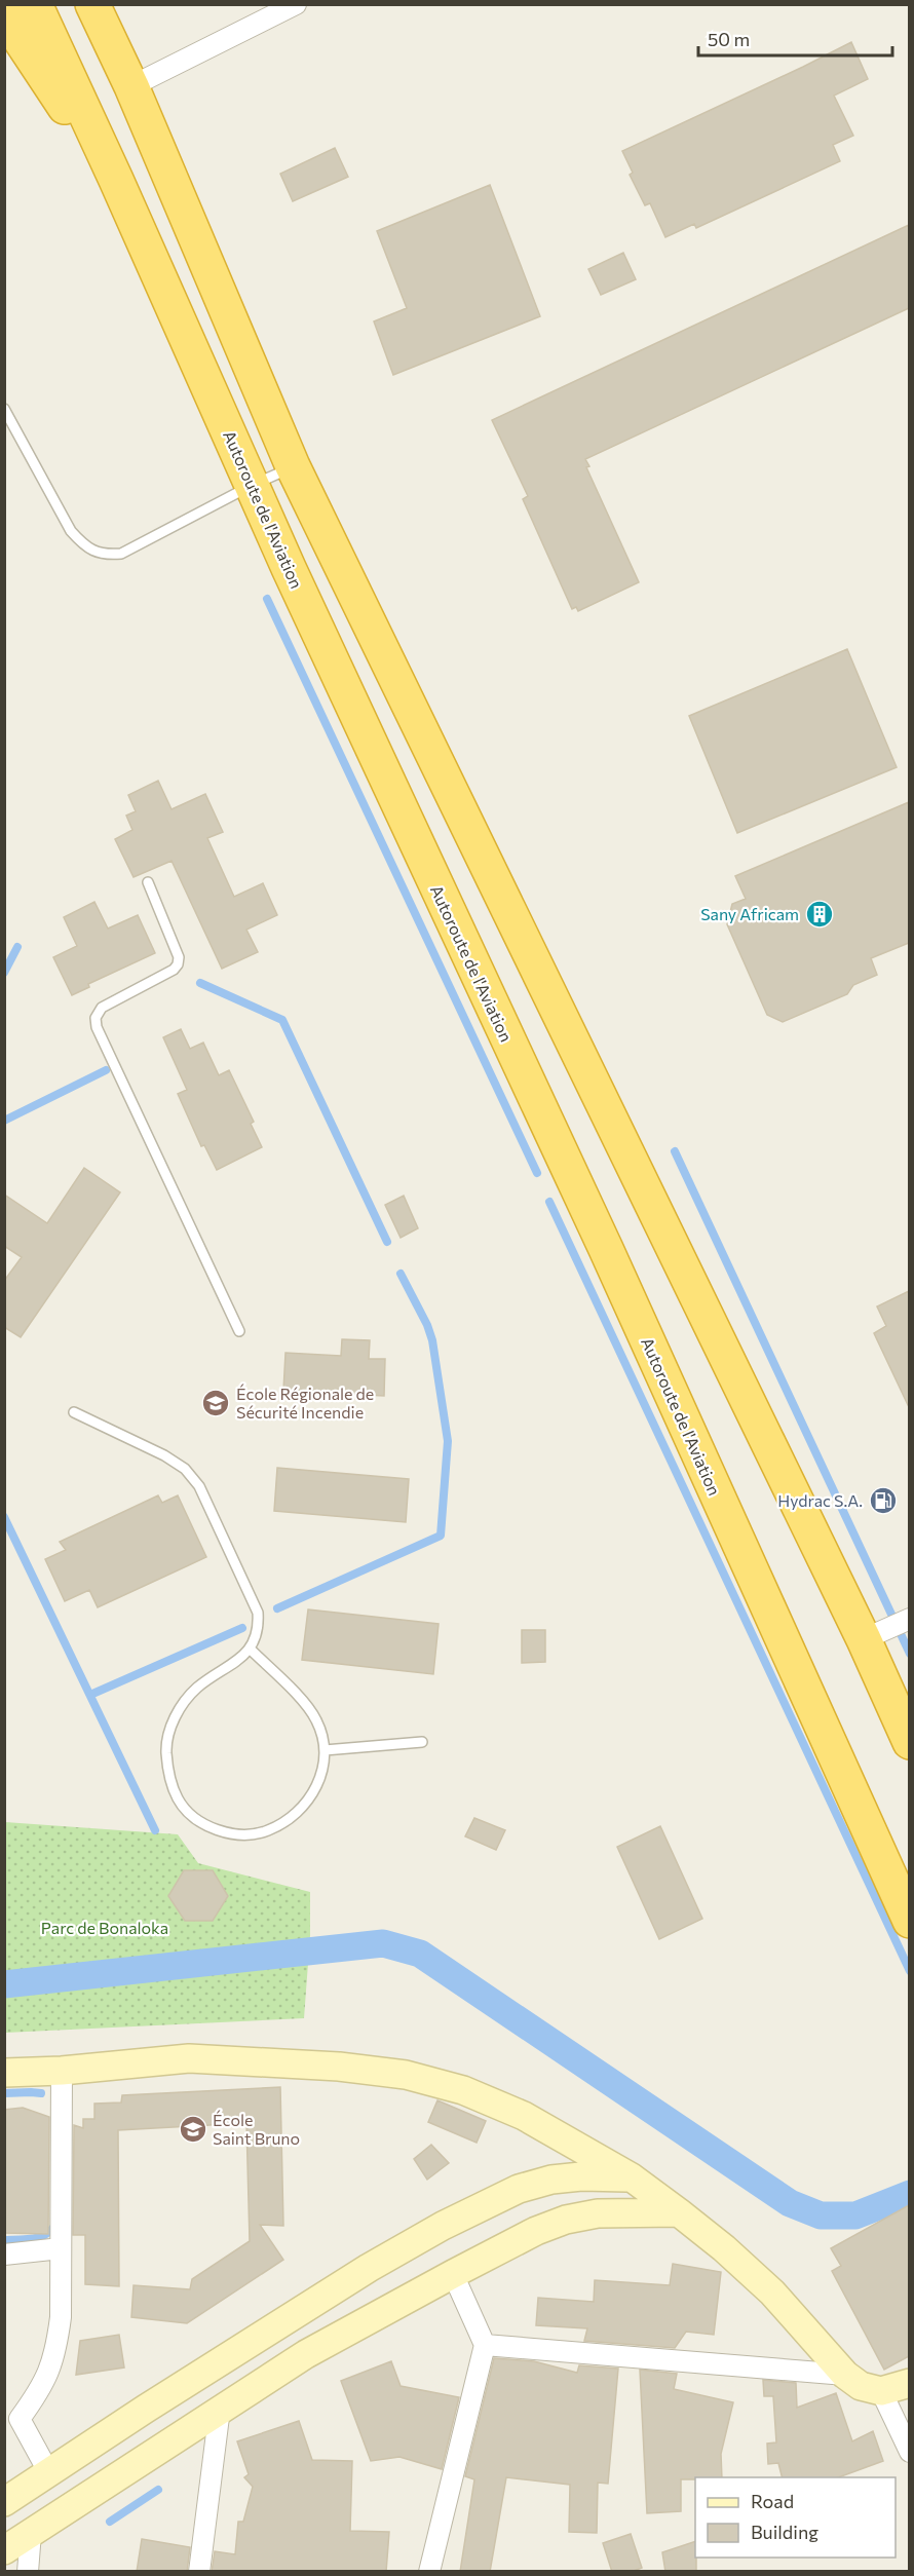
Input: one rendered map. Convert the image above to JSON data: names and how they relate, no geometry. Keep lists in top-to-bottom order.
{
  "streets": {
    "highway": ["Autoroute de l'Aviation"]
  },
  "parks": ["Parc de Bonaloka"],
  "places": {
    "building": ["Sany Africam"],
    "school or university": ["École Régionale de Sécurité Incendie", "École Saint Bruno"],
    "fuel station": ["Hydrac S.A."]
  },
  "legend": ["Road", "Building"],
  "scale_bar": "50 m"
}
